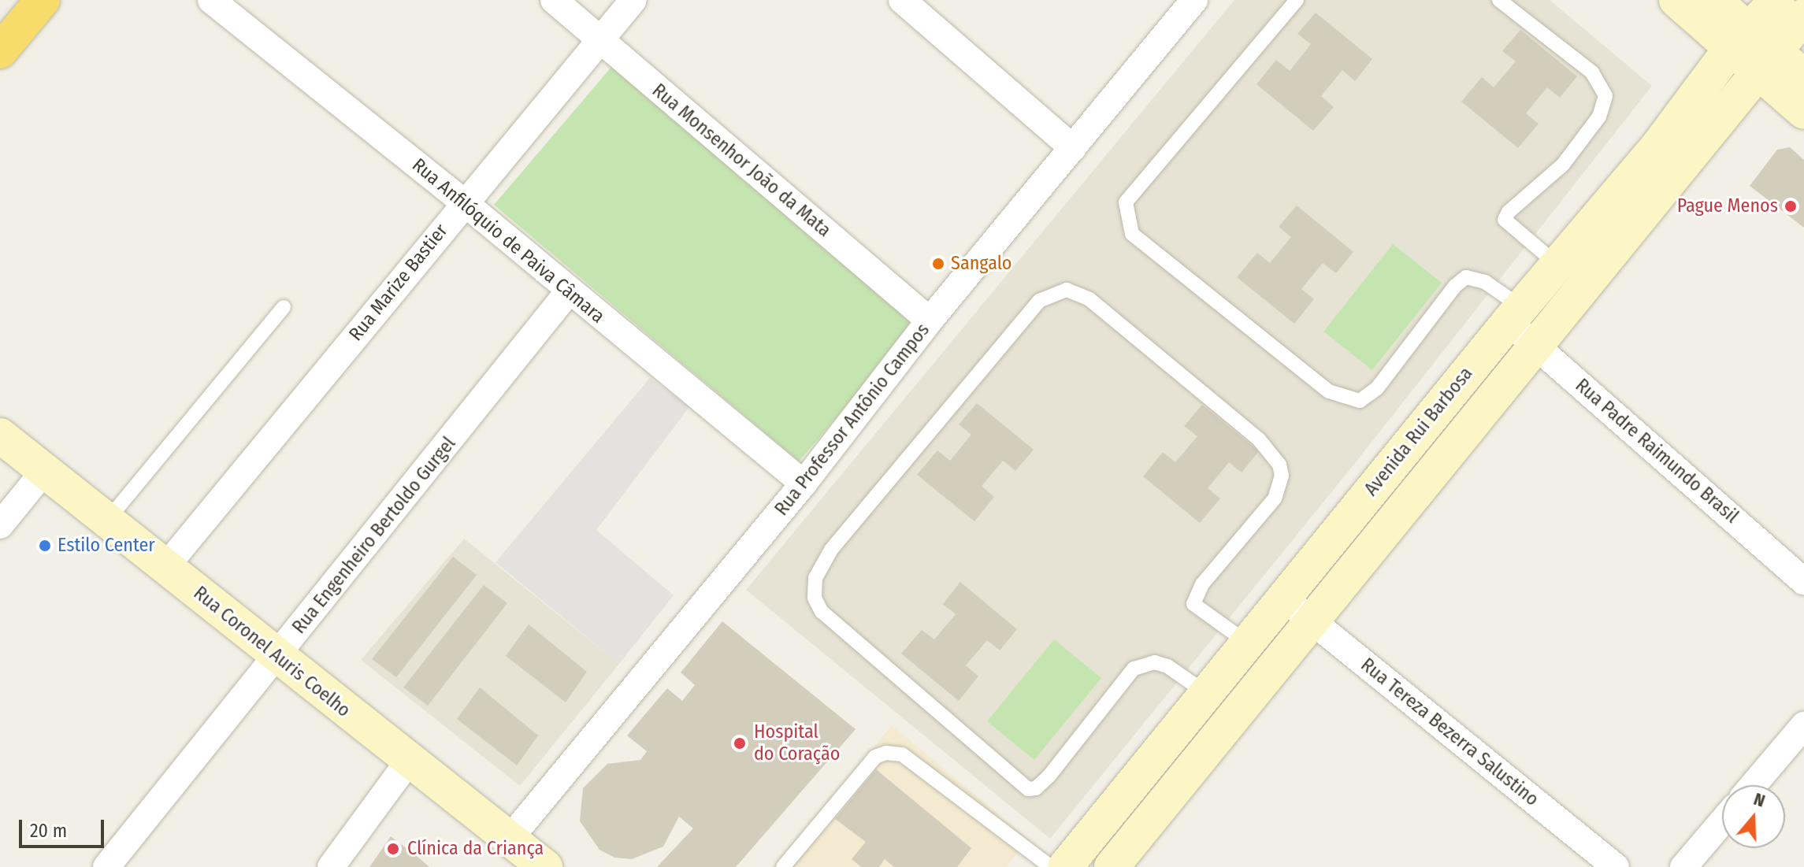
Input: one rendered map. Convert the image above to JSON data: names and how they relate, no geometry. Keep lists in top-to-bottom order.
{
  "streets": {
    "main road": ["Avenida Rui Barbosa", "Rua Coronel Auris Coelho"],
    "street": [
      "Rua Monsenhor João da Mata",
      "Rua Anfilóquio de Paiva Câmara",
      "Rua Marize Bastier",
      "Rua Professor Antônio Campos",
      "Rua Padre Raimundo Brasil",
      "Rua Engenheiro Bertoldo Gurgel",
      "Rua Tereza Bezerra Salustino"
    ]
  },
  "crossings": [
    ["Rua Monsenhor João da Mata", "Rua Marize Bastier"],
    ["Rua Monsenhor João da Mata", "Rua Professor Antônio Campos"],
    ["Rua Anfilóquio de Paiva Câmara", "Rua Marize Bastier"],
    ["Rua Anfilóquio de Paiva Câmara", "Rua Professor Antônio Campos"],
    ["Rua Anfilóquio de Paiva Câmara", "Rua Engenheiro Bertoldo Gurgel"],
    ["Rua Marize Bastier", "Rua Coronel Auris Coelho"],
    ["Rua Professor Antônio Campos", "Rua Coronel Auris Coelho"],
    ["Avenida Rui Barbosa", "Rua Padre Raimundo Brasil"],
    ["Avenida Rui Barbosa", "Rua Tereza Bezerra Salustino"],
    ["Rua Engenheiro Bertoldo Gurgel", "Rua Coronel Auris Coelho"]
  ],
  "places": [
    "Pague Menos",
    "Sangalo",
    "Estilo Center",
    "Hospital do Coração",
    "Clínica da Criança"
  ],
  "scale_bar": "20 m",
  "north": "top"
}
